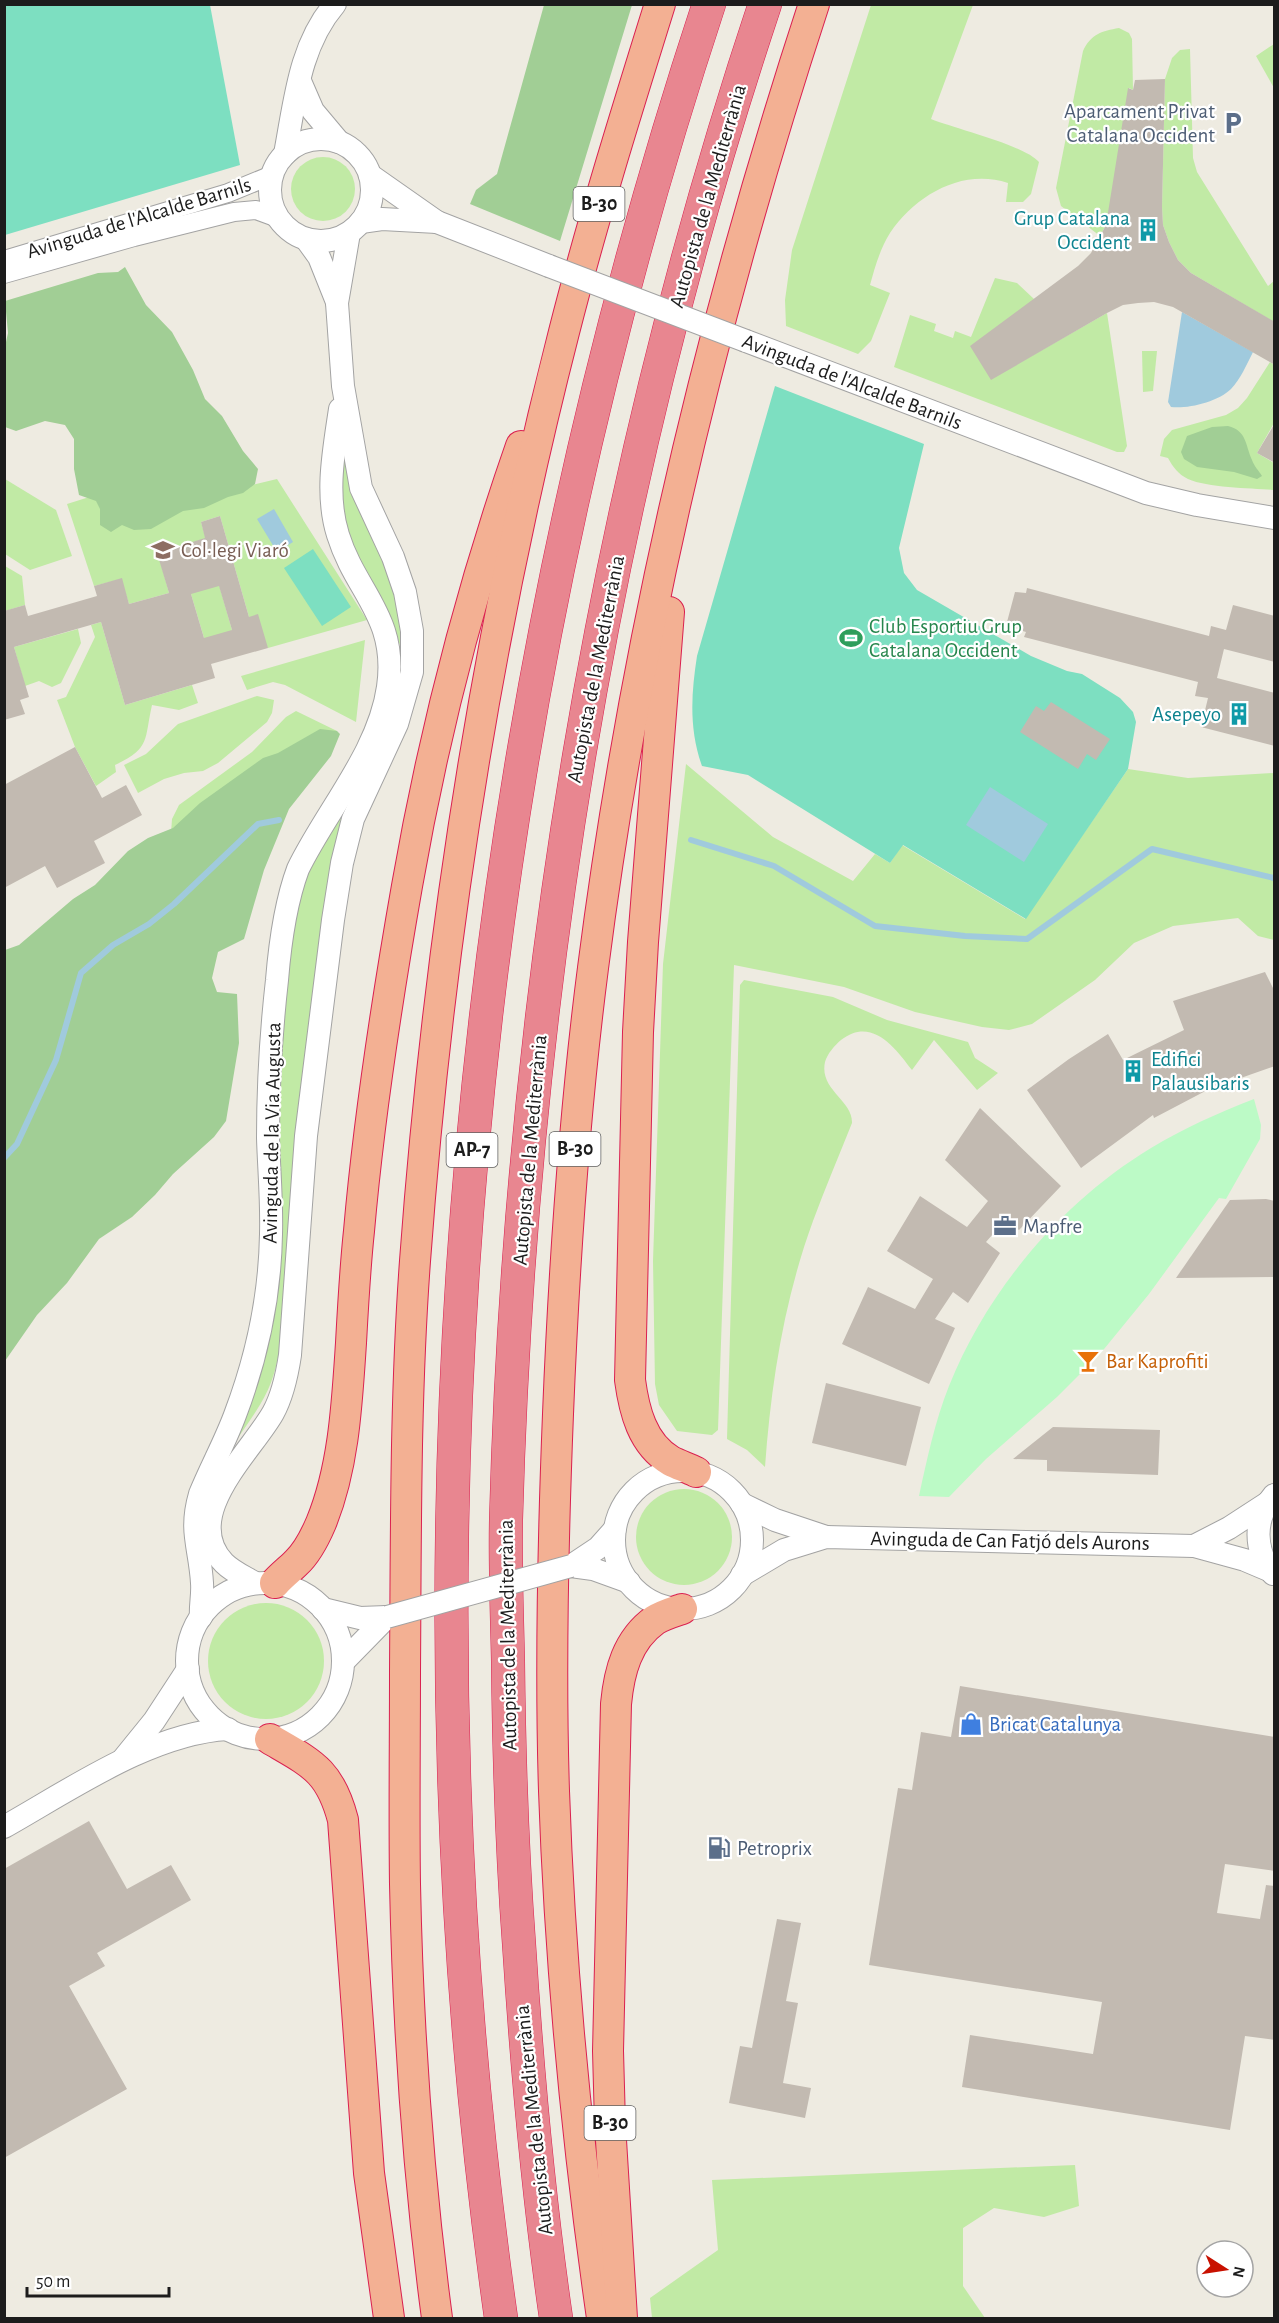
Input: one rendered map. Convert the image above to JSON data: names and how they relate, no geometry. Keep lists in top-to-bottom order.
{
  "streets": {
    "highway": ["Autopista de la Mediterrània", "B-30", "AP-7"],
    "street": ["Avinguda de l'Alcalde Barnils", "Avinguda de la Via Augusta", "Avinguda de Can Fatjó dels Aurons"]
  },
  "crossings": [
    ["B-30", "Avinguda de Can Fatjó dels Aurons"],
    ["Avinguda de l'Alcalde Barnils", "Avinguda de la Via Augusta"]
  ],
  "places": {
    "parking": ["Aparcament Privat Catalana Occident"],
    "building": ["Grup Catalana Occident", "Asepeyo", "Edifici Palausibaris"],
    "school or university": ["Col·legi Viaró"],
    "sports": ["Club Esportiu Grup Catalana Occident"],
    "office": ["Mapfre"],
    "bar": ["Bar Kaprofiti"],
    "shop": ["Bricat Catalunya"],
    "fuel station": ["Petroprix"]
  },
  "scale_bar": "50 m",
  "north": "right"
}
